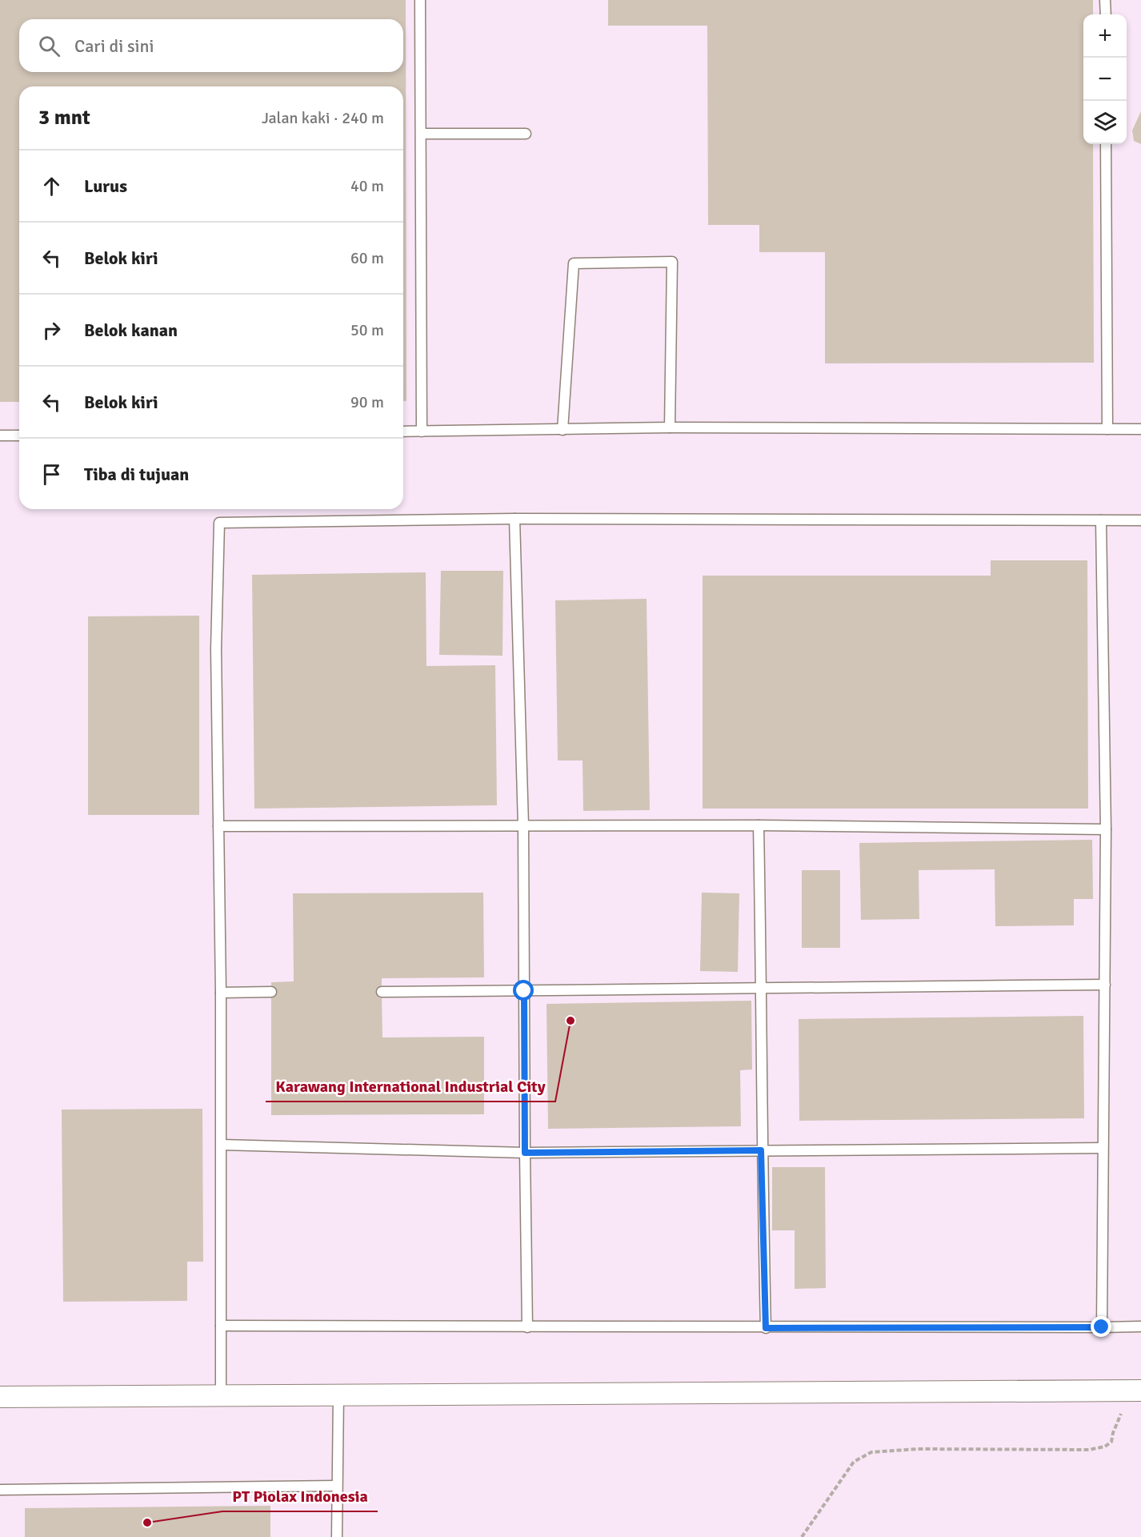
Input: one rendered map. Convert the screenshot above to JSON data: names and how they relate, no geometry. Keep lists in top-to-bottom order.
{
  "places": ["Karawang International Industrial City", "PT Piolax Indonesia"],
  "page": {
    "map_buttons": ["+", "−"],
    "search": "Cari di sini",
    "heading": ["3 mnt", "Jalan kaki · 240 m"],
    "list": [
      ["Lurus", "40 m"],
      ["Belok kiri", "60 m"],
      ["Belok kanan", "50 m"],
      ["Belok kiri", "90 m"],
      "Tiba di tujuan"
    ]
  }
}
